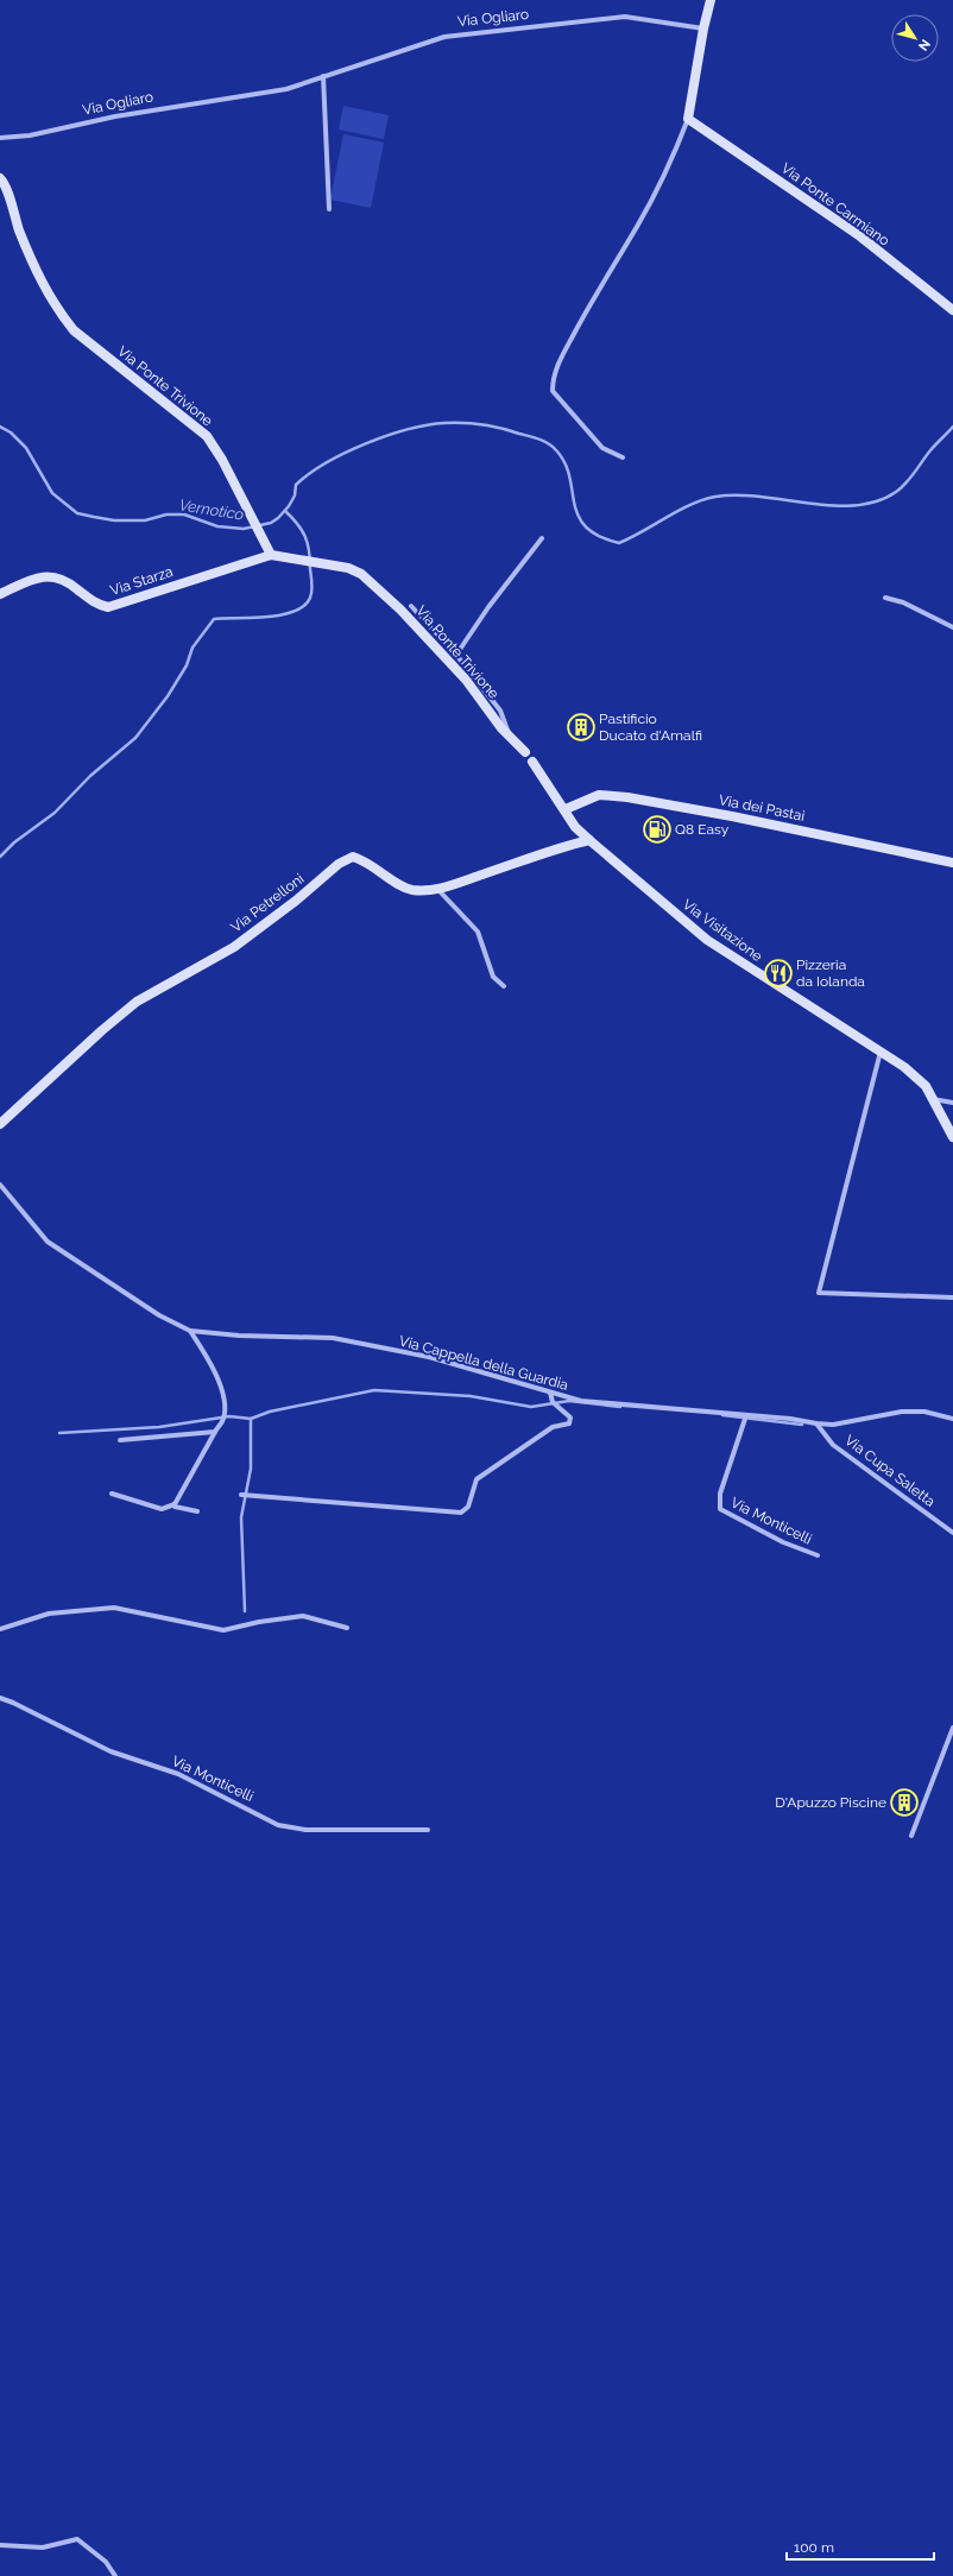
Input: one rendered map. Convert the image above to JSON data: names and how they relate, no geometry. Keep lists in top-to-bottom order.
{
  "streets": {
    "street": [
      "Via Ogliaro",
      "Via Ponte Carmiano",
      "Via Ponte Trivione",
      "Via Starza",
      "Via dei Pastai",
      "Via Petrelloni",
      "Via Visitazione",
      "Via Cappella della Guardia",
      "Via Cupa Saletta",
      "Via Monticelli"
    ]
  },
  "crossings": [
    ["Via Ponte Trivione", "Via Starza"],
    ["Via dei Pastai", "Via Visitazione"],
    ["Via Petrelloni", "Via Visitazione"],
    ["Via Cappella della Guardia", "Via Cupa Saletta"],
    ["Via Cappella della Guardia", "Via Monticelli"]
  ],
  "water": ["Vernotico"],
  "places": {
    "building": ["Pastificio Ducato d'Amalfi", "D'Apuzzo Piscine"],
    "fuel station": ["Q8 Easy"],
    "restaurant": ["Pizzeria da Iolanda"]
  },
  "scale_bar": "100 m",
  "north": "bottom right"
}
